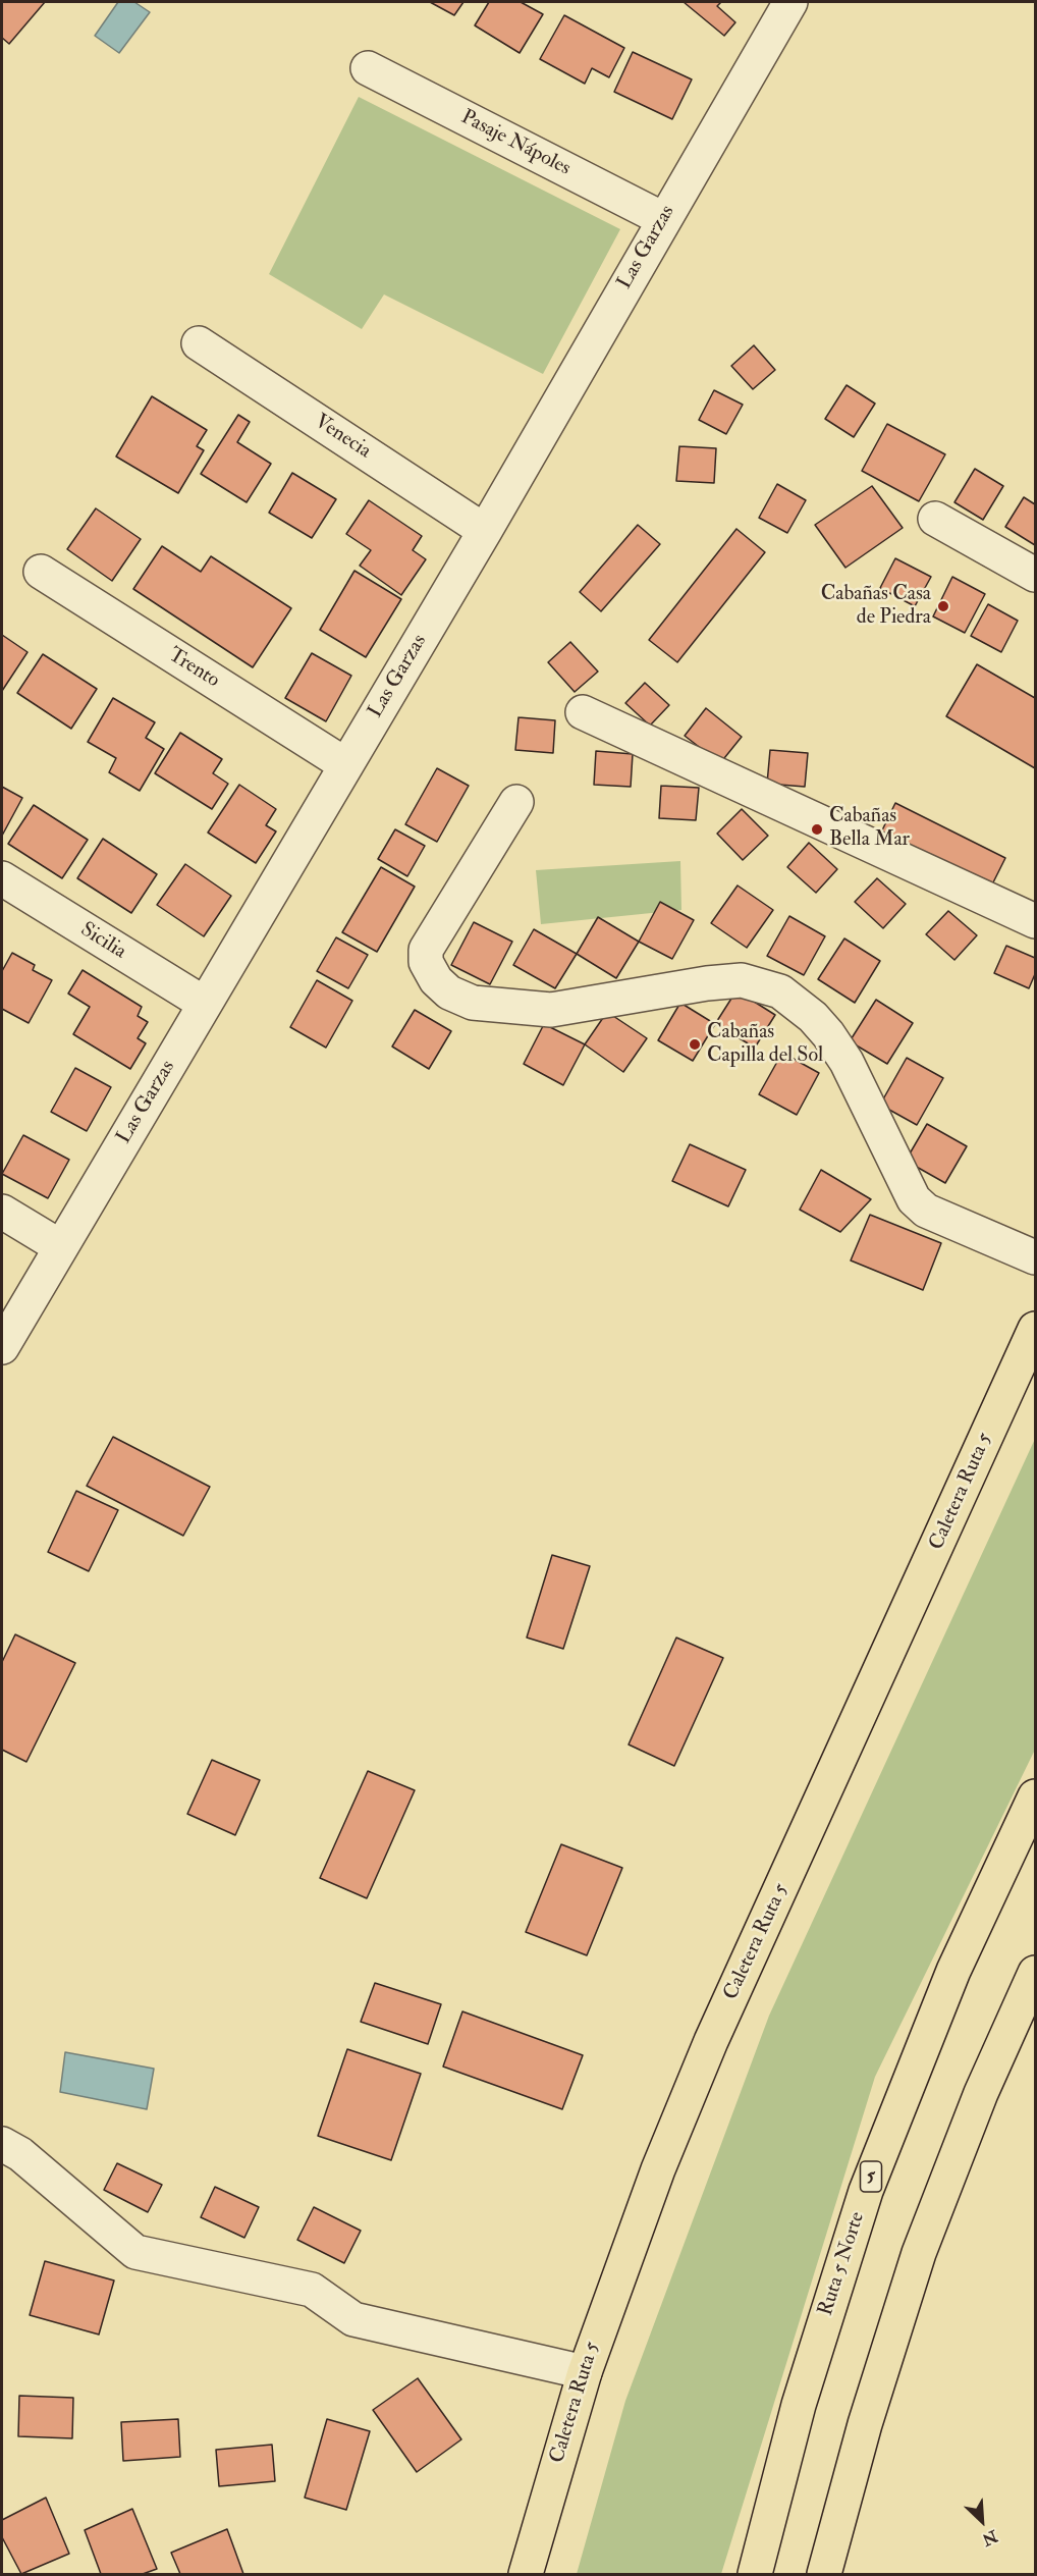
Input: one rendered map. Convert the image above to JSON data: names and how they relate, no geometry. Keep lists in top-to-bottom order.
{
  "streets": {
    "main road": ["Caletera Ruta 5", "5", "Ruta 5 Norte"],
    "street": [
      "Pasaje Nápoles",
      "Las Garzas",
      "Venecia",
      "Trento",
      "Sicilia"
    ]
  },
  "crossings": [
    ["Pasaje Nápoles", "Las Garzas"],
    ["Las Garzas", "Venecia"],
    ["Las Garzas", "Trento"],
    ["Las Garzas", "Sicilia"]
  ],
  "places": ["Cabañas Casa de Piedra", "Cabañas Bella Mar", "Cabañas Capilla del Sol"],
  "north": "bottom right"
}
